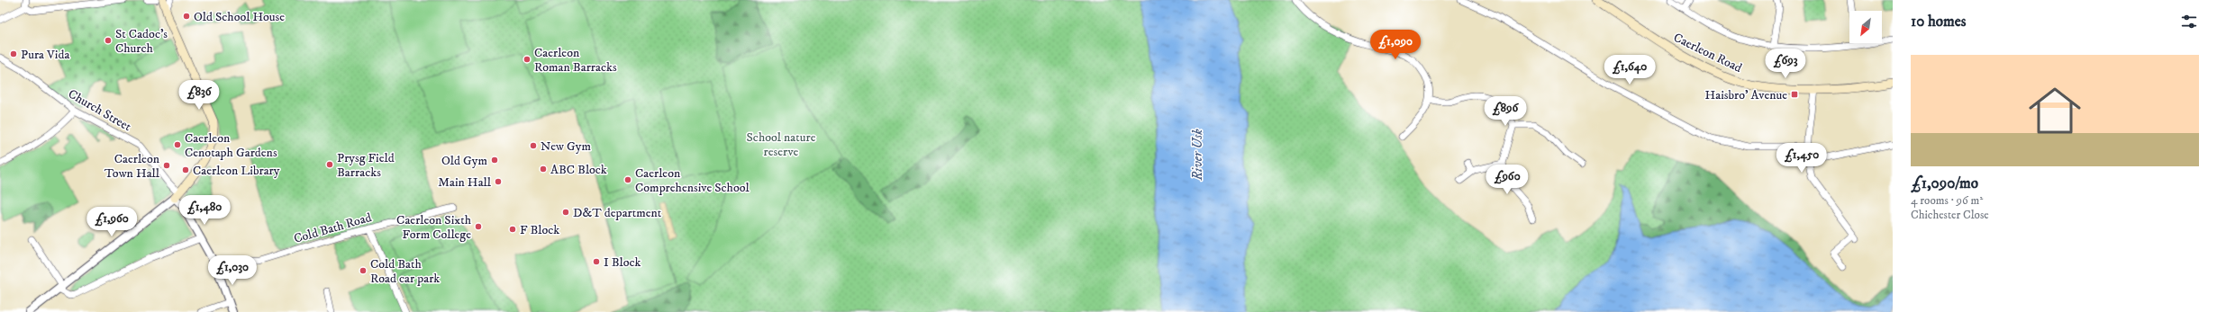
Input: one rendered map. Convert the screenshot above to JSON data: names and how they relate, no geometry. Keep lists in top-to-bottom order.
{
  "streets": {
    "main road": ["Caerleon Road"],
    "street": ["Church Street", "Cold Bath Road"]
  },
  "water": ["River Usk"],
  "parks": ["School nature reserve"],
  "places": {
    "other": [
      "Old School House",
      "St Cadoc's Church",
      "Pura Vida",
      "Caerleon Roman Barracks",
      "Caerleon Cenotaph Gardens",
      "New Gym",
      "Old Gym",
      "Prysg Field Barracks",
      "Caerleon Town Hall",
      "ABC Block",
      "Caerleon Library",
      "Caerleon Comprehensive School",
      "Main Hall",
      "D&T department",
      "Caerleon Sixth Form College",
      "F Block",
      "I Block",
      "Cold Bath Road car park"
    ],
    "transit": ["Haisbro' Avenue"]
  },
  "north": "bottom left",
  "page": {
    "heading": "10 homes",
    "price": [
      "£1,090",
      "£693",
      "£1,640",
      "£836",
      "£896",
      "£1,450",
      "£960",
      "£1,480",
      "£1,960",
      "£1,030"
    ],
    "list": [
      {
        "name": "£1,090/mo",
        "note": "4 rooms · 96 m² · Chichester Close"
      }
    ]
  }
}
